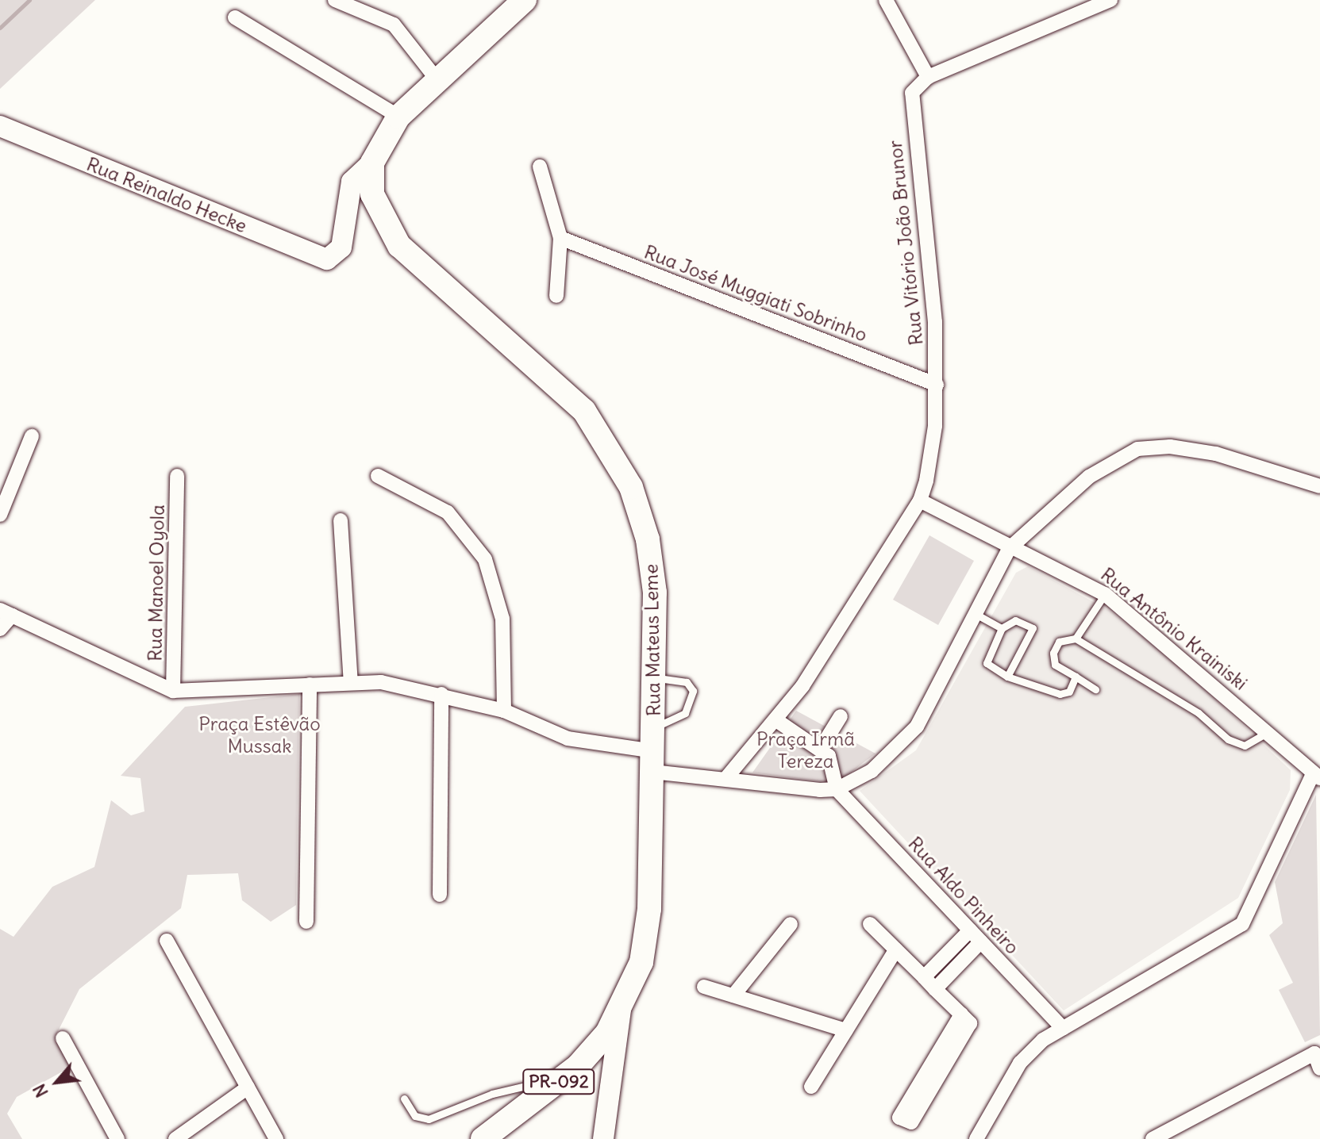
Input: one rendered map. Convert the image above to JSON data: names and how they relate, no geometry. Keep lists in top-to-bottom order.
{
  "streets": {
    "main road": ["Rua Mateus Leme", "PR-092"],
    "street": [
      "Rua Reinaldo Hecke",
      "Rua Vitório João Brunor",
      "Rua José Muggiati Sobrinho",
      "Rua Manoel Oyola",
      "Rua Antônio Krainiski",
      "Rua Aldo Pinheiro"
    ]
  },
  "crossings": [
    ["Rua Reinaldo Hecke", "Rua Mateus Leme"],
    ["Rua Vitório João Brunor", "Rua José Muggiati Sobrinho"],
    ["Rua Vitório João Brunor", "Rua Antônio Krainiski"],
    ["Rua Mateus Leme", "PR-092"]
  ],
  "parks": ["Praça Estêvão Mussak", "Praça Irmã Tereza"],
  "north": "bottom left"
}
